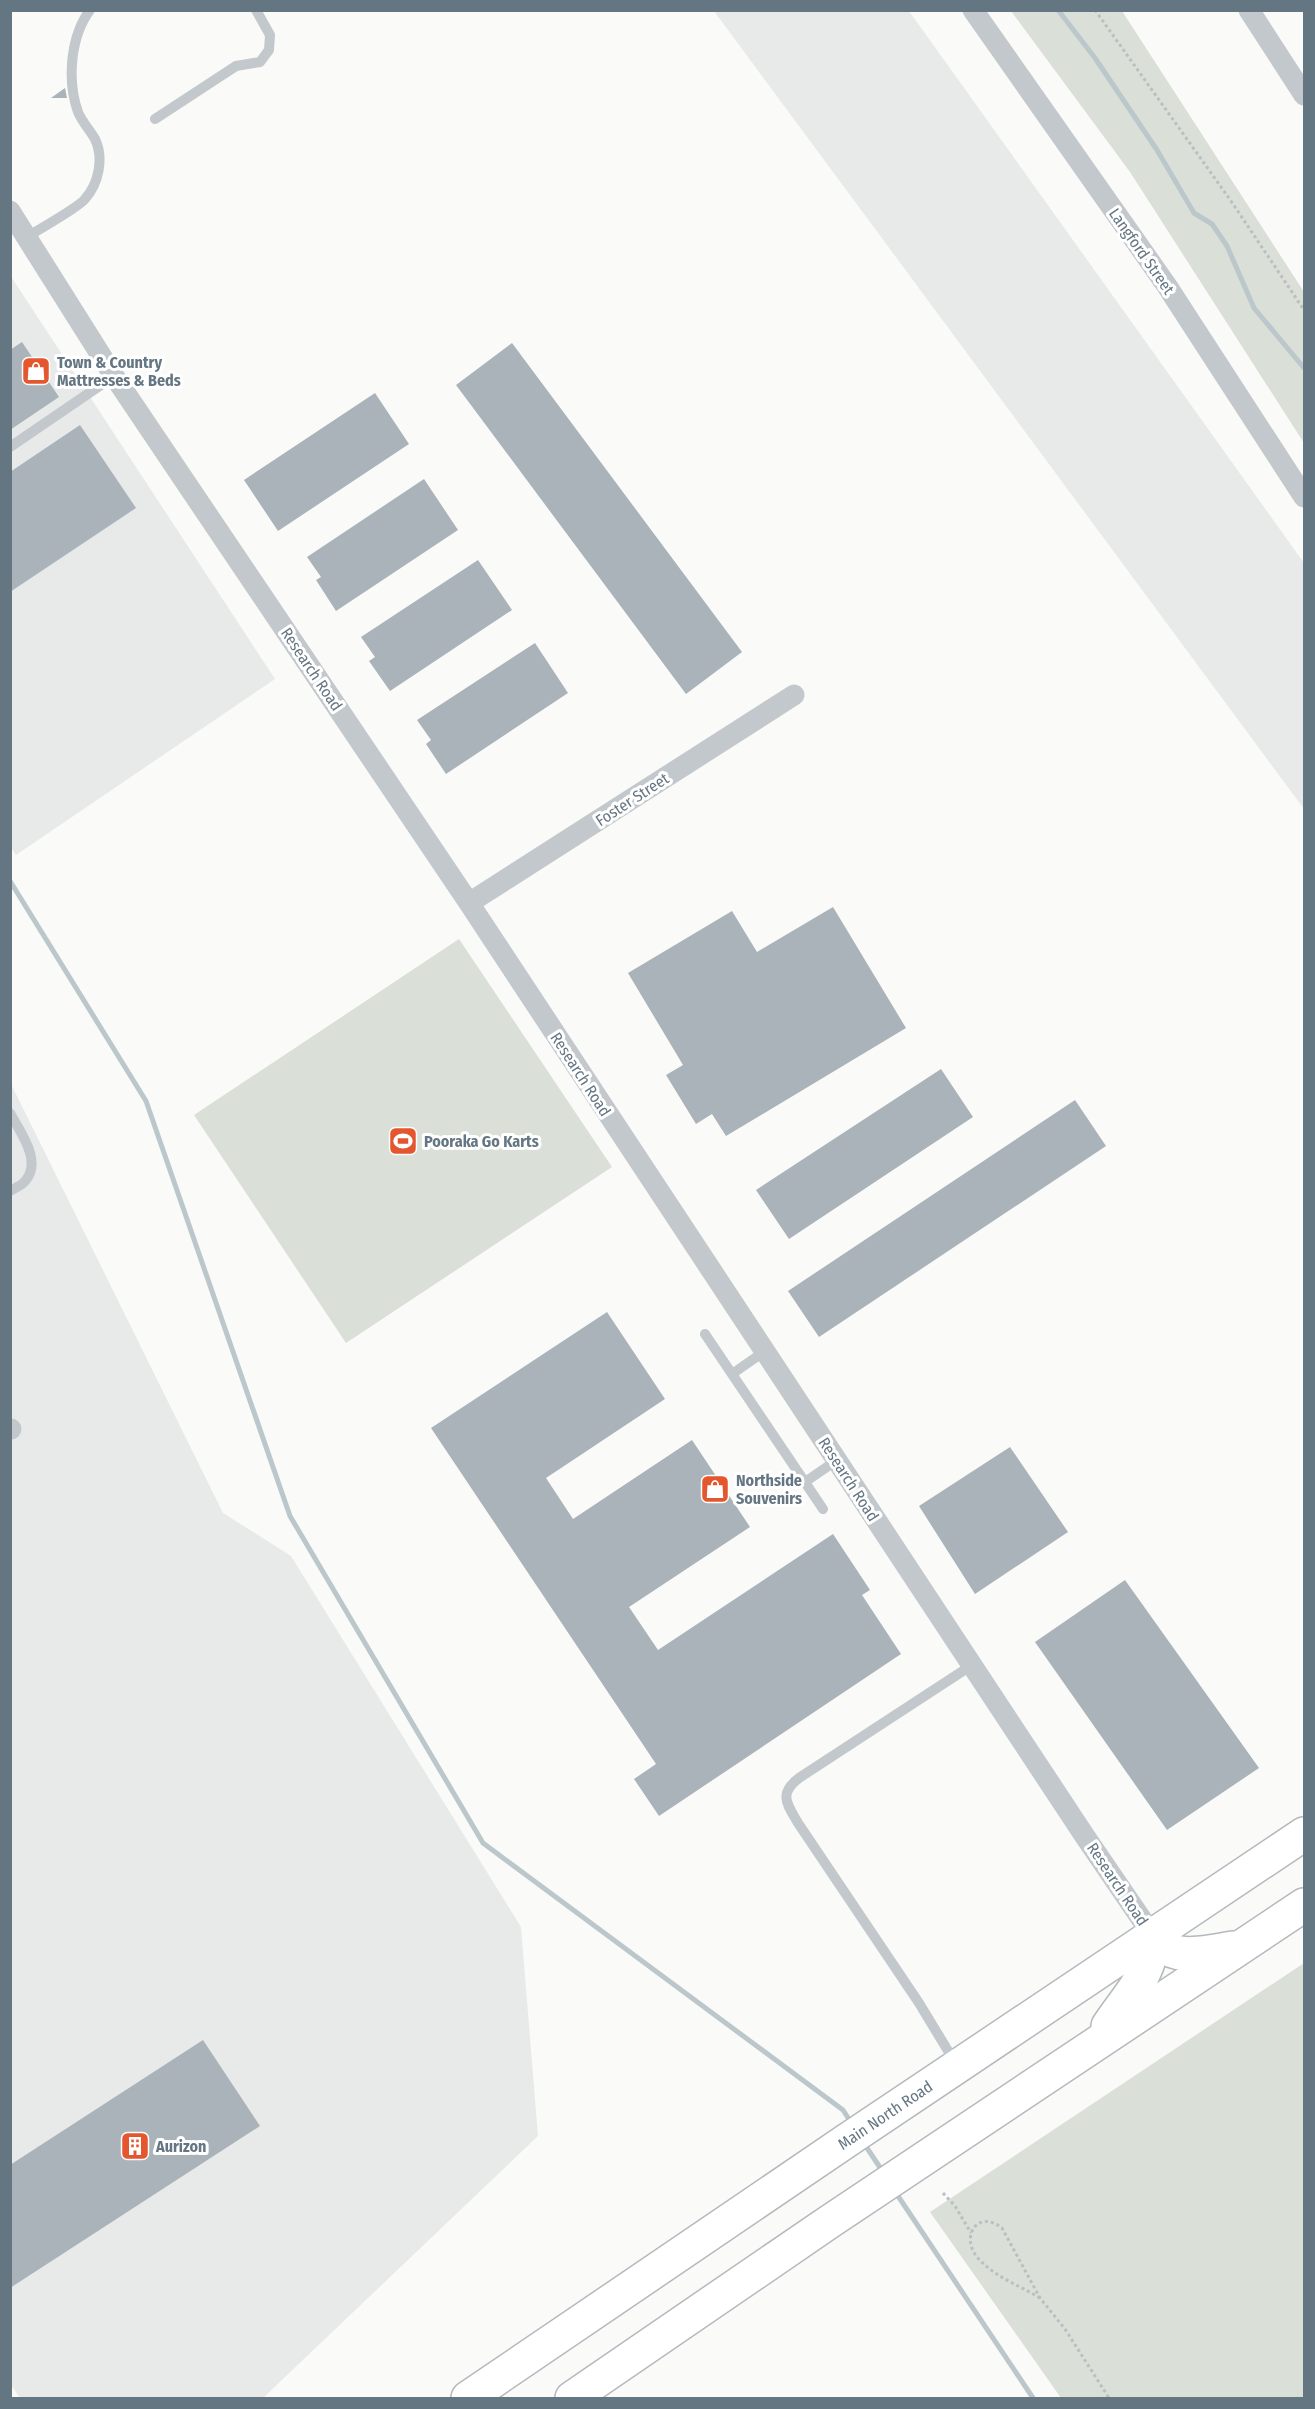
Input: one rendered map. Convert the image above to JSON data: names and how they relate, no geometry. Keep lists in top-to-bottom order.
{
  "streets": {
    "highway": ["Main North Road"],
    "street": ["Langford Street", "Research Road", "Foster Street"]
  },
  "crossings": [
    ["Research Road", "Foster Street"],
    ["Research Road", "Main North Road"]
  ],
  "places": {
    "shop": ["Town & Country Mattresses & Beds", "Northside Souvenirs"],
    "sports": ["Pooraka Go Karts"],
    "building": ["Aurizon"]
  }
}
